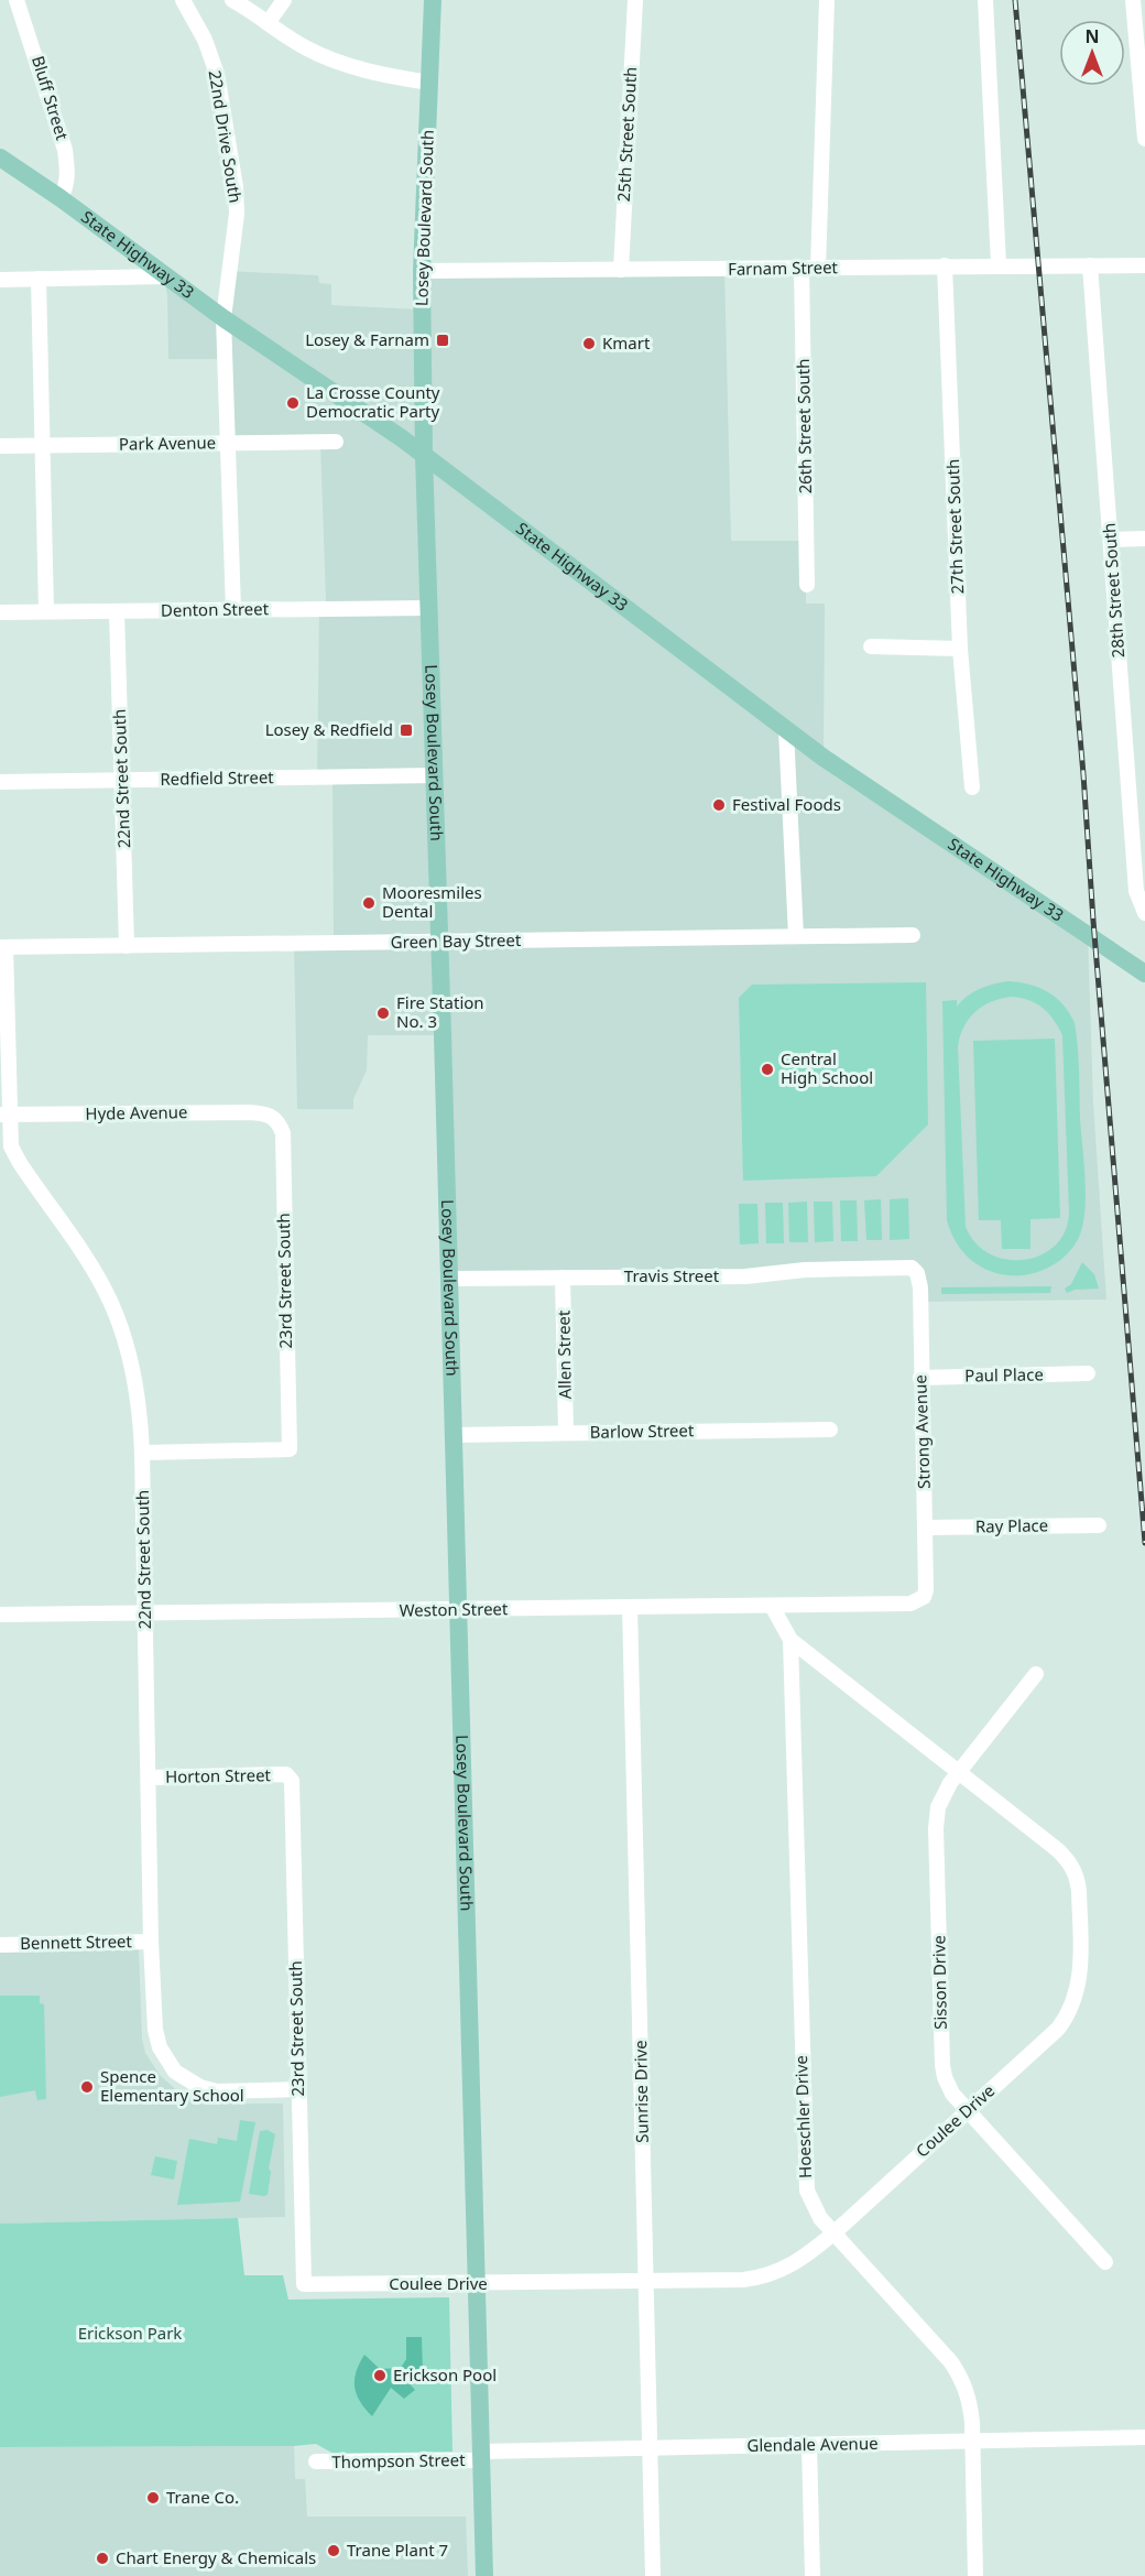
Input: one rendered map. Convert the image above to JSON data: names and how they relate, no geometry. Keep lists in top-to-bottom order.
{
  "streets": {
    "main road": ["Losey Boulevard South", "State Highway 33"],
    "street": [
      "Bluff Street",
      "25th Street South",
      "22nd Drive South",
      "Farnam Street",
      "26th Street South",
      "Park Avenue",
      "27th Street South",
      "28th Street South",
      "Denton Street",
      "22nd Street South",
      "Redfield Street",
      "Green Bay Street",
      "Hyde Avenue",
      "Travis Street",
      "23rd Street South",
      "Allen Street",
      "Paul Place",
      "Barlow Street",
      "Strong Avenue",
      "Ray Place",
      "Weston Street",
      "Horton Street",
      "Bennett Street",
      "Sisson Drive",
      "Sunrise Drive",
      "Hoeschler Drive",
      "Coulee Drive",
      "Glendale Avenue",
      "Thompson Street"
    ]
  },
  "crossings": [
    ["Bluff Street", "State Highway 33"],
    ["25th Street South", "Farnam Street"],
    ["22nd Drive South", "State Highway 33"],
    ["Losey Boulevard South", "State Highway 33"],
    ["Losey Boulevard South", "Farnam Street"],
    ["Losey Boulevard South", "Denton Street"],
    ["Losey Boulevard South", "Redfield Street"],
    ["Losey Boulevard South", "Green Bay Street"],
    ["Losey Boulevard South", "Travis Street"],
    ["Losey Boulevard South", "Barlow Street"],
    ["Losey Boulevard South", "Weston Street"],
    ["Losey Boulevard South", "Coulee Drive"],
    ["Losey Boulevard South", "Glendale Avenue"],
    ["Losey Boulevard South", "Thompson Street"],
    ["Farnam Street", "26th Street South"],
    ["Farnam Street", "27th Street South"],
    ["Farnam Street", "28th Street South"],
    ["Denton Street", "22nd Street South"],
    ["22nd Street South", "Redfield Street"],
    ["22nd Street South", "Green Bay Street"],
    ["22nd Street South", "Hyde Avenue"],
    ["22nd Street South", "23rd Street South"],
    ["22nd Street South", "Weston Street"],
    ["22nd Street South", "Horton Street"],
    ["22nd Street South", "Bennett Street"],
    ["Hyde Avenue", "23rd Street South"],
    ["Travis Street", "Allen Street"],
    ["Travis Street", "Strong Avenue"],
    ["23rd Street South", "Horton Street"],
    ["23rd Street South", "Coulee Drive"],
    ["Allen Street", "Barlow Street"],
    ["Paul Place", "Strong Avenue"],
    ["Strong Avenue", "Ray Place"],
    ["Strong Avenue", "Weston Street"],
    ["Weston Street", "Sunrise Drive"],
    ["Weston Street", "Coulee Drive"],
    ["Sisson Drive", "Coulee Drive"],
    ["Sunrise Drive", "Coulee Drive"],
    ["Sunrise Drive", "Glendale Avenue"],
    ["Hoeschler Drive", "Coulee Drive"],
    ["Hoeschler Drive", "Glendale Avenue"],
    ["Glendale Avenue", "Thompson Street"]
  ],
  "parks": ["Erickson Park"],
  "places": {
    "transit": ["Losey & Farnam", "Losey & Redfield"],
    "other": [
      "Kmart",
      "La Crosse County Democratic Party",
      "Festival Foods",
      "Mooresmiles Dental",
      "Fire Station No. 3",
      "Central High School",
      "Spence Elementary School",
      "Erickson Pool",
      "Trane Co.",
      "Trane Plant 7",
      "Chart Energy & Chemicals"
    ]
  },
  "north": "top"
}
